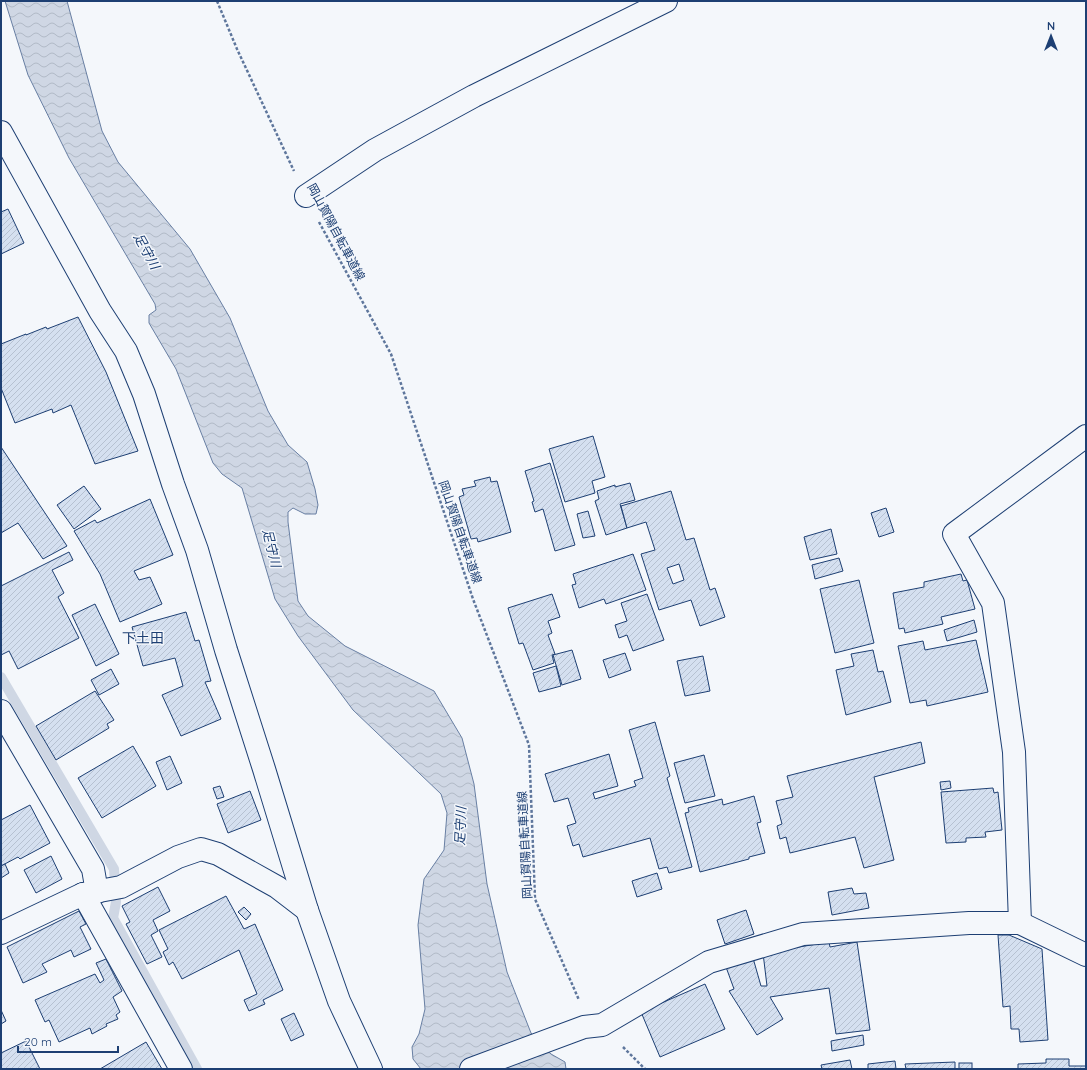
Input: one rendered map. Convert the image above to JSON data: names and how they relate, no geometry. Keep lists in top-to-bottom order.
{
  "streets": {
    "path": ["岡山賀陽自転車道線"]
  },
  "districts": ["下土田"],
  "water": ["足守川"],
  "scale_bar": "20 m",
  "north": "top"
}
